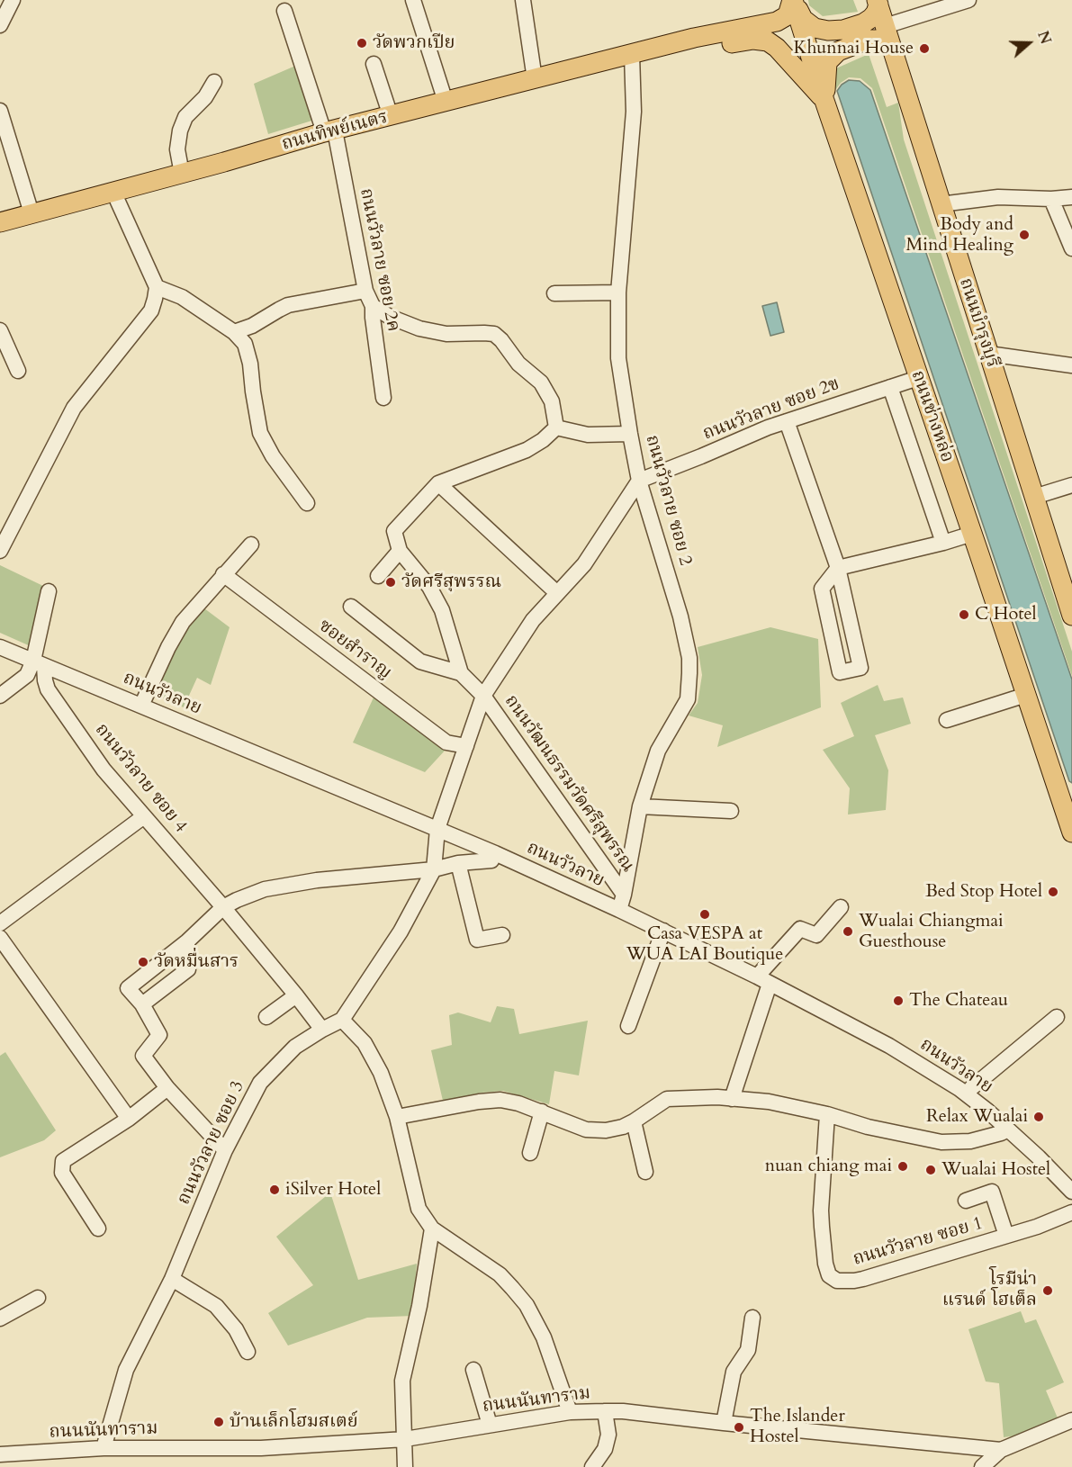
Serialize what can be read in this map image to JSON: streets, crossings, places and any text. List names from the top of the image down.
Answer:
{
  "streets": {
    "main road": ["ถนนทิพย์เนตร", "ถนนบำรุงบุรี", "ถนนช่างหล่อ"],
    "street": [
      "ถนนวัวลาย ซอย 2ค",
      "ถนนวัวลาย ซอย 2ข",
      "ถนนวัวลาย ซอย 2",
      "ซอยสำราญ",
      "ถนนวัวลาย",
      "ถนนวัวลาย ซอย 4",
      "ถนนวัฒนธรรมวัดศรีสุพรรณ",
      "ถนนวัวลาย ซอย 3",
      "ถนนวัวลาย ซอย 1",
      "ถนนนันทาราม"
    ]
  },
  "crossings": [
    ["ถนนทิพย์เนตร", "ถนนวัวลาย ซอย 2ค"],
    ["ถนนทิพย์เนตร", "ถนนช่างหล่อ"],
    ["ถนนทิพย์เนตร", "ถนนวัวลาย ซอย 2"],
    ["ถนนวัวลาย ซอย 2ข", "ถนนช่างหล่อ"],
    ["ถนนวัวลาย ซอย 2ข", "ถนนวัวลาย ซอย 2"],
    ["ถนนวัวลาย ซอย 2", "ถนนวัวลาย"],
    ["ถนนวัวลาย ซอย 2", "ถนนวัฒนธรรมวัดศรีสุพรรณ"],
    ["ถนนวัวลาย", "ถนนวัวลาย ซอย 4"],
    ["ถนนวัวลาย ซอย 4", "ถนนวัวลาย ซอย 3"],
    ["ถนนวัวลาย ซอย 3", "ถนนนันทาราม"]
  ],
  "places": [
    "วัดพวกเปีย",
    "Khunnai House",
    "Body and Mind Healing",
    "วัดศรีสุพรรณ",
    "C Hotel",
    "Bed Stop Hotel",
    "Casa VESPA at WUA LAI Boutique",
    "Wualai Chiangmai Guesthouse",
    "วัดหมื่นสาร",
    "The Chateau",
    "Relax Wualai",
    "nuan chiang mai",
    "Wualai Hostel",
    "iSilver Hotel",
    "โรมีน่า แรนด์ โฮเต็ล",
    "บ้านเล็กโฮมสเตย์",
    "The Islander Hostel"
  ],
  "north": "right"
}
